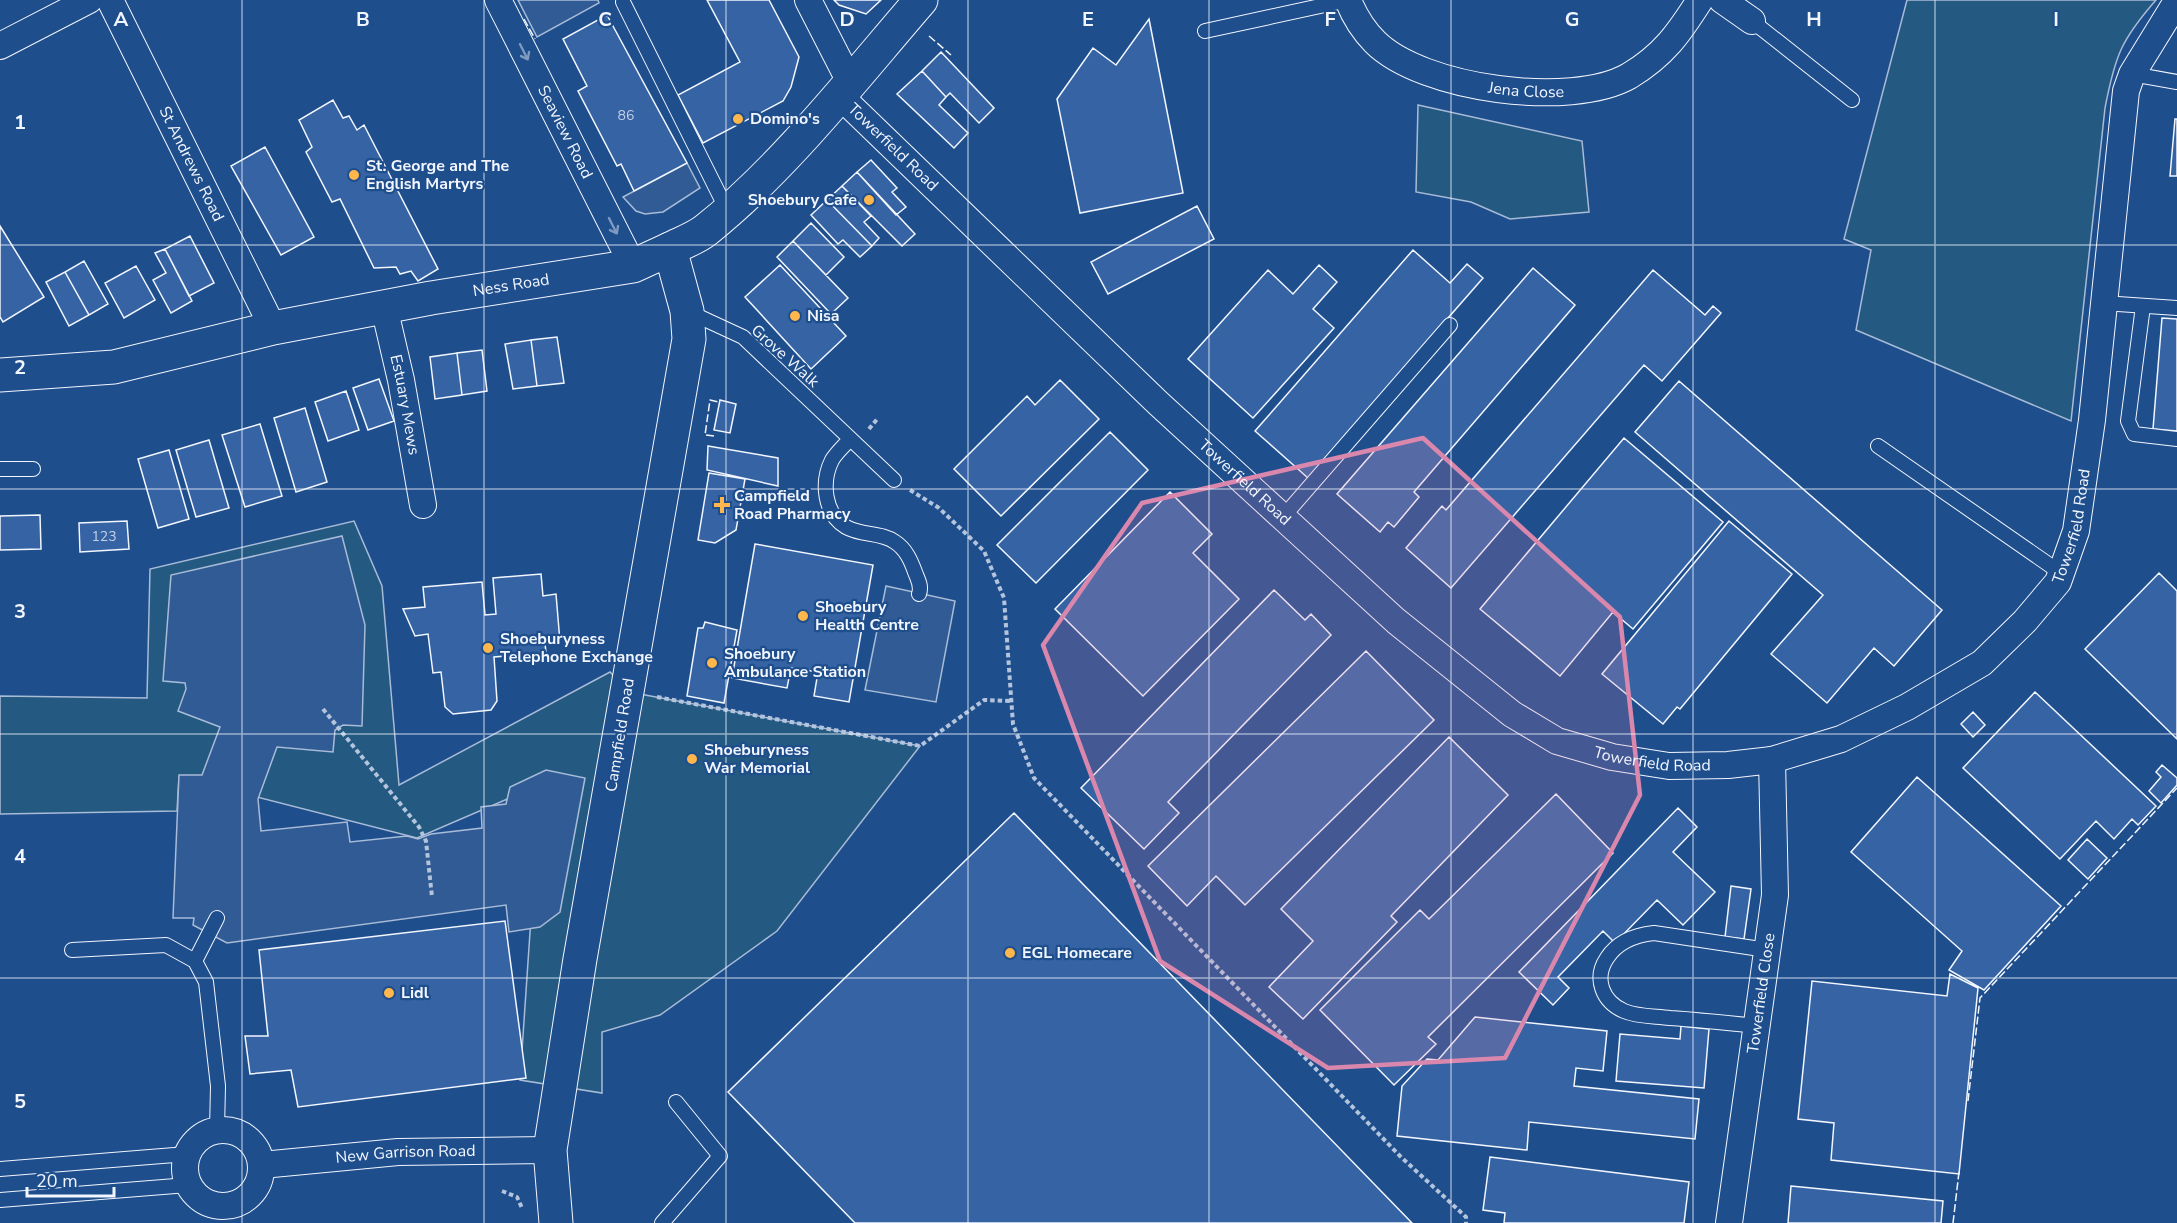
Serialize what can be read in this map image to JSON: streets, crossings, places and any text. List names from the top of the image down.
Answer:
{
  "streets": {
    "main road": ["Ness Road", "Campfield Road"],
    "street": [
      "Jena Close",
      "Seaview Road",
      "Towerfield Road",
      "St Andrews Road",
      "Estuary Mews",
      "Towerfield Close",
      "New Garrison Road"
    ],
    "lane": ["Grove Walk"]
  },
  "crossings": [
    ["Seaview Road", "Ness Road"],
    ["Towerfield Road", "Ness Road"],
    ["Towerfield Road", "Towerfield Close"],
    ["St Andrews Road", "Ness Road"],
    ["Ness Road", "Estuary Mews"],
    ["Ness Road", "Campfield Road"],
    ["Grove Walk", "Campfield Road"],
    ["Campfield Road", "New Garrison Road"]
  ],
  "one_way": ["Seaview Road"],
  "places": {
    "other": [
      "Domino's",
      "St. George and The English Martyrs",
      "Shoebury Cafe",
      "Nisa",
      "Shoebury Health Centre",
      "Shoeburyness Telephone Exchange",
      "Shoebury Ambulance Station",
      "Shoeburyness War Memorial",
      "EGL Homecare",
      "Lidl"
    ],
    "health": ["Campfield Road Pharmacy"]
  },
  "house_numbers": ["86", "123"],
  "scale_bar": "20 m",
  "grid": {
    "columns": [
      "A",
      "B",
      "C",
      "D",
      "E",
      "F",
      "G",
      "H",
      "I"
    ],
    "rows": [
      "1",
      "2",
      "3",
      "4",
      "5"
    ]
  }
}
